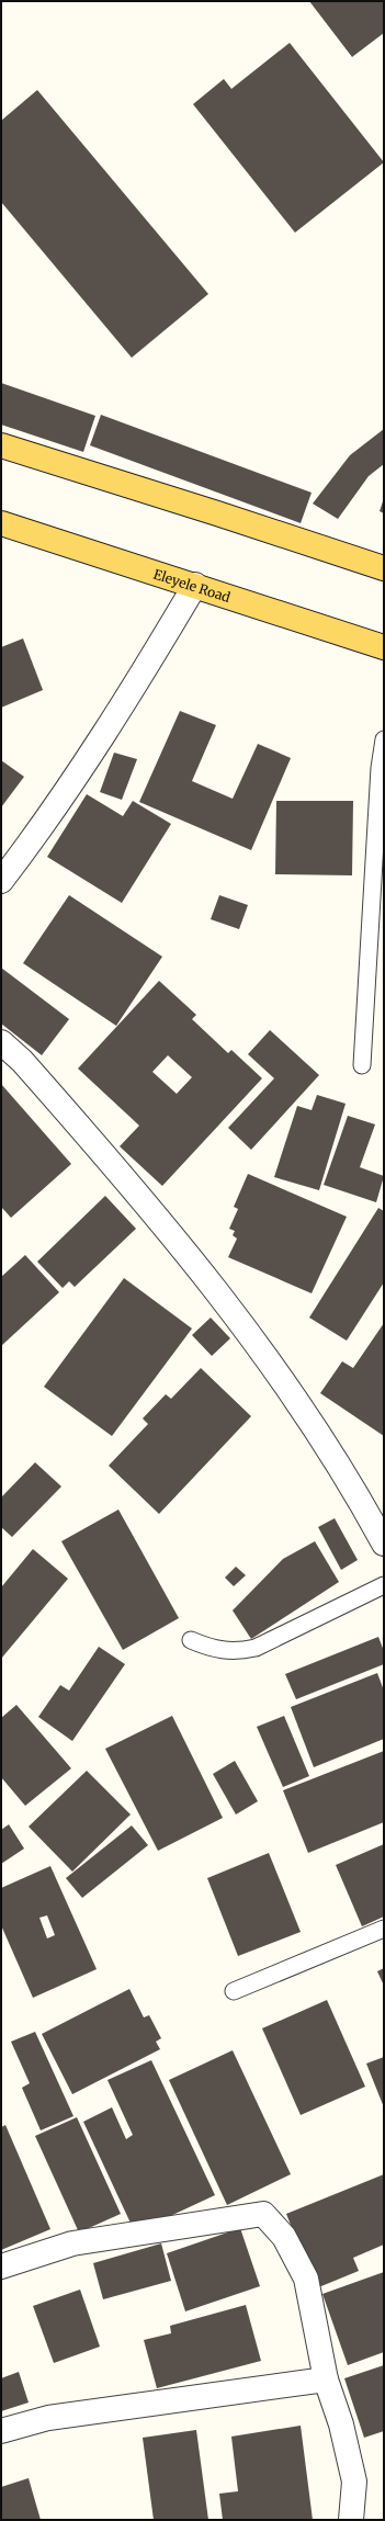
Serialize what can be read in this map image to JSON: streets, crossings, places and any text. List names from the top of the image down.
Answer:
{
  "streets": {
    "main road": ["Eleyele Road"]
  }
}
